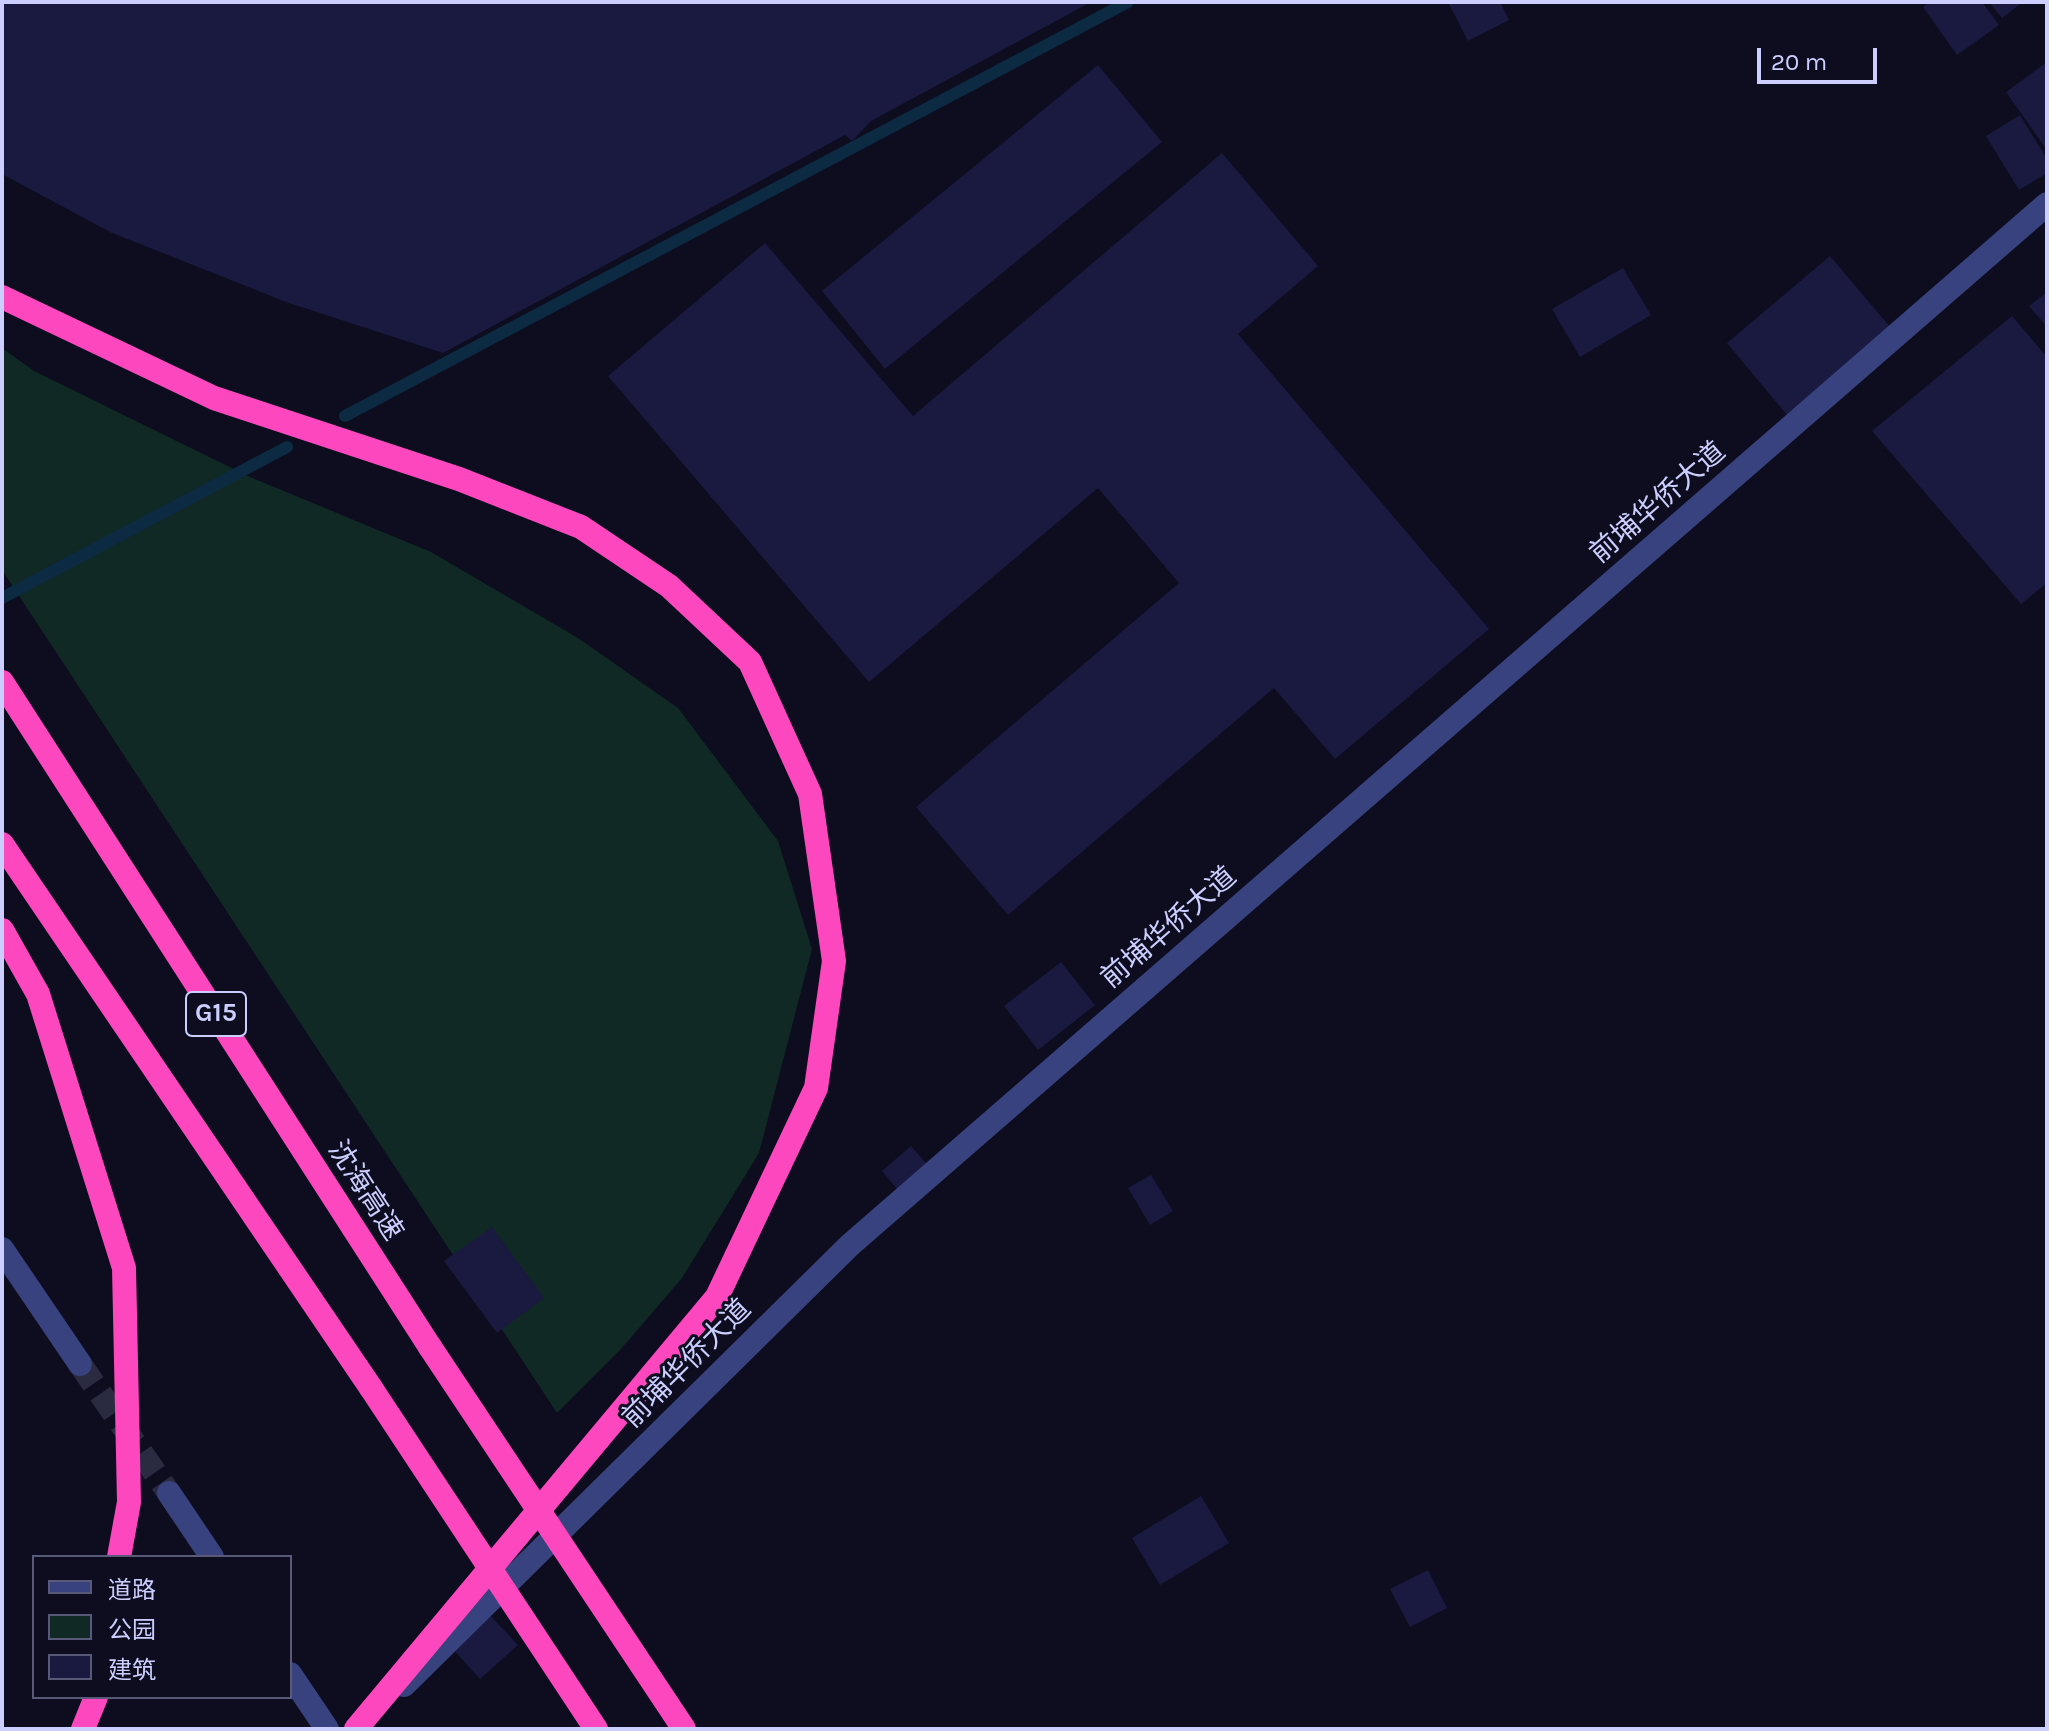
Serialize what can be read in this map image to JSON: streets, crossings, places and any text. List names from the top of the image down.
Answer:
{
  "streets": {
    "highway": ["G15", "沈海高速"],
    "street": ["前埔华侨大道"]
  },
  "legend": ["道路", "公园", "建筑"],
  "scale_bar": "20 m"
}
